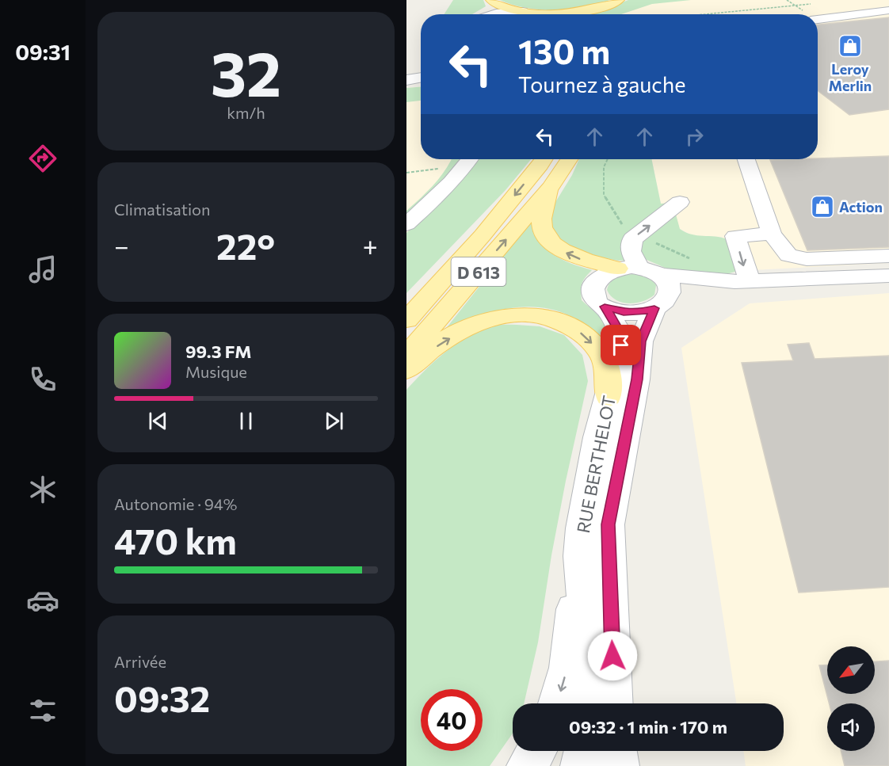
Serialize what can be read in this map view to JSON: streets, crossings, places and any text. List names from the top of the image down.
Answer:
{
  "streets": {
    "main road": ["D 613"],
    "street": ["RUE BERTHELOT"]
  },
  "places": {
    "shop": ["Leroy Merlin", "Action"]
  },
  "north": "bottom left",
  "page": {
    "tabs": "09:31",
    "tile": [
      ["32", "km/h"],
      "Climatisation",
      ["Autonomie · 94%", "470 km"],
      ["Arrivée", "09:32"]
    ],
    "turn": ["130 m", "Tournez à gauche"],
    "heat": ["−", "22°", "+"],
    "song": ["99.3 FM", "Musique"],
    "limit": "40",
    "trip": "09:32 · 1 min · 170 m"
  }
}
